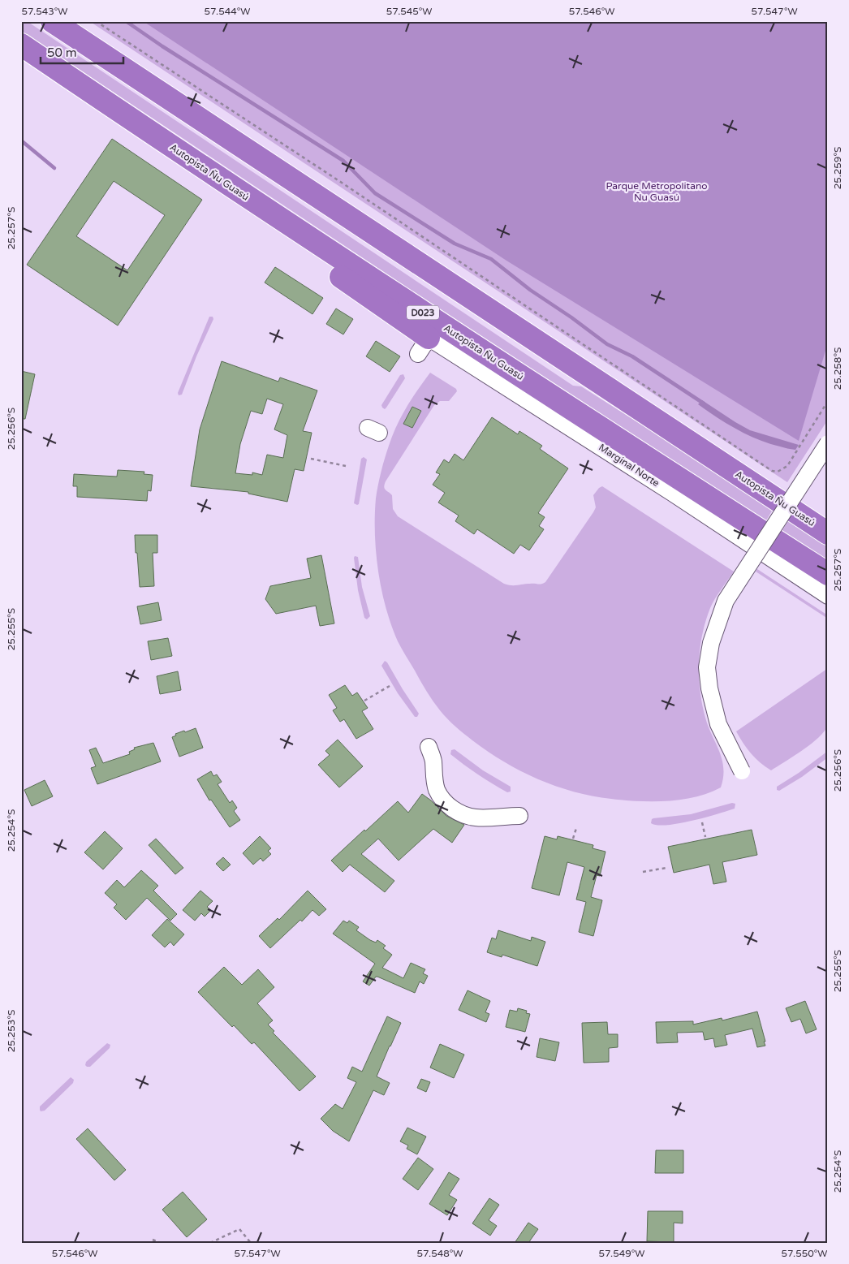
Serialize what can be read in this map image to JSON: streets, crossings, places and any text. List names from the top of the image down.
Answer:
{
  "streets": {
    "highway": ["Autopista Ñu Guasú", "D023"],
    "street": ["Marginal Norte"]
  },
  "parks": ["Parque Metropolitano Ñu Guasú"],
  "scale_bar": "50 m",
  "coordinates": [
    "57.543°W",
    "57.544°W",
    "57.545°W",
    "57.546°W",
    "57.547°W",
    "25.259°S",
    "25.257°S",
    "25.258°S",
    "25.256°S",
    "25.255°S",
    "25.254°S",
    "25.253°S",
    "57.548°W",
    "57.549°W",
    "57.550°W"
  ]
}
